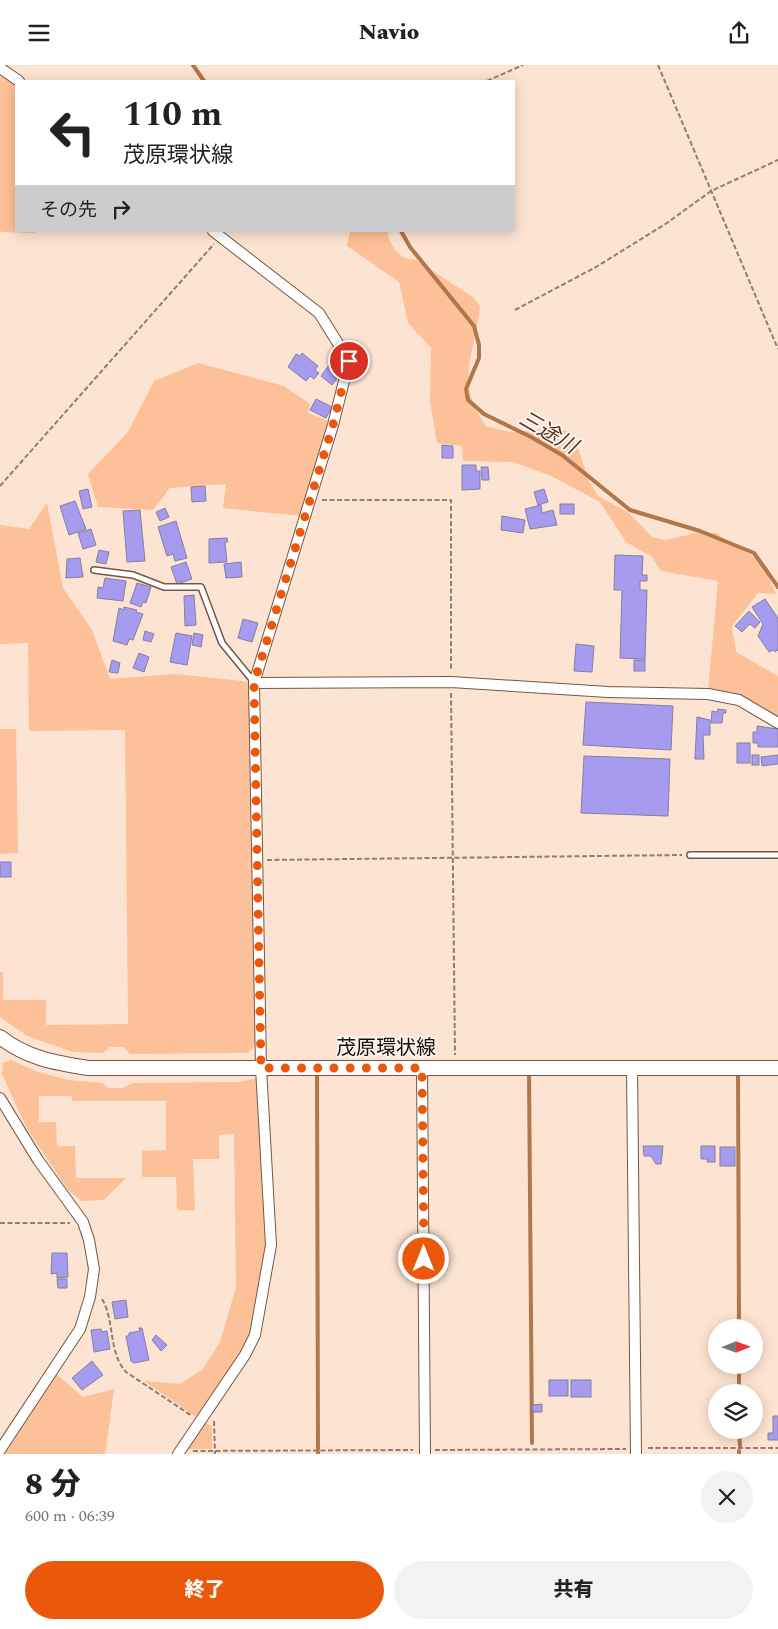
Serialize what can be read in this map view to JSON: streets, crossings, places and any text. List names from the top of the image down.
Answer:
{
  "streets": {
    "main road": ["茂原環状線"]
  },
  "water": ["三途川"],
  "north": "right",
  "page": {
    "header": "Navio",
    "turn": ["110 m", "茂原環状線"],
    "then": "その先",
    "heading": ["8 分", "600 m · 06:39"],
    "buttons": ["終了", "共有"]
  }
}
